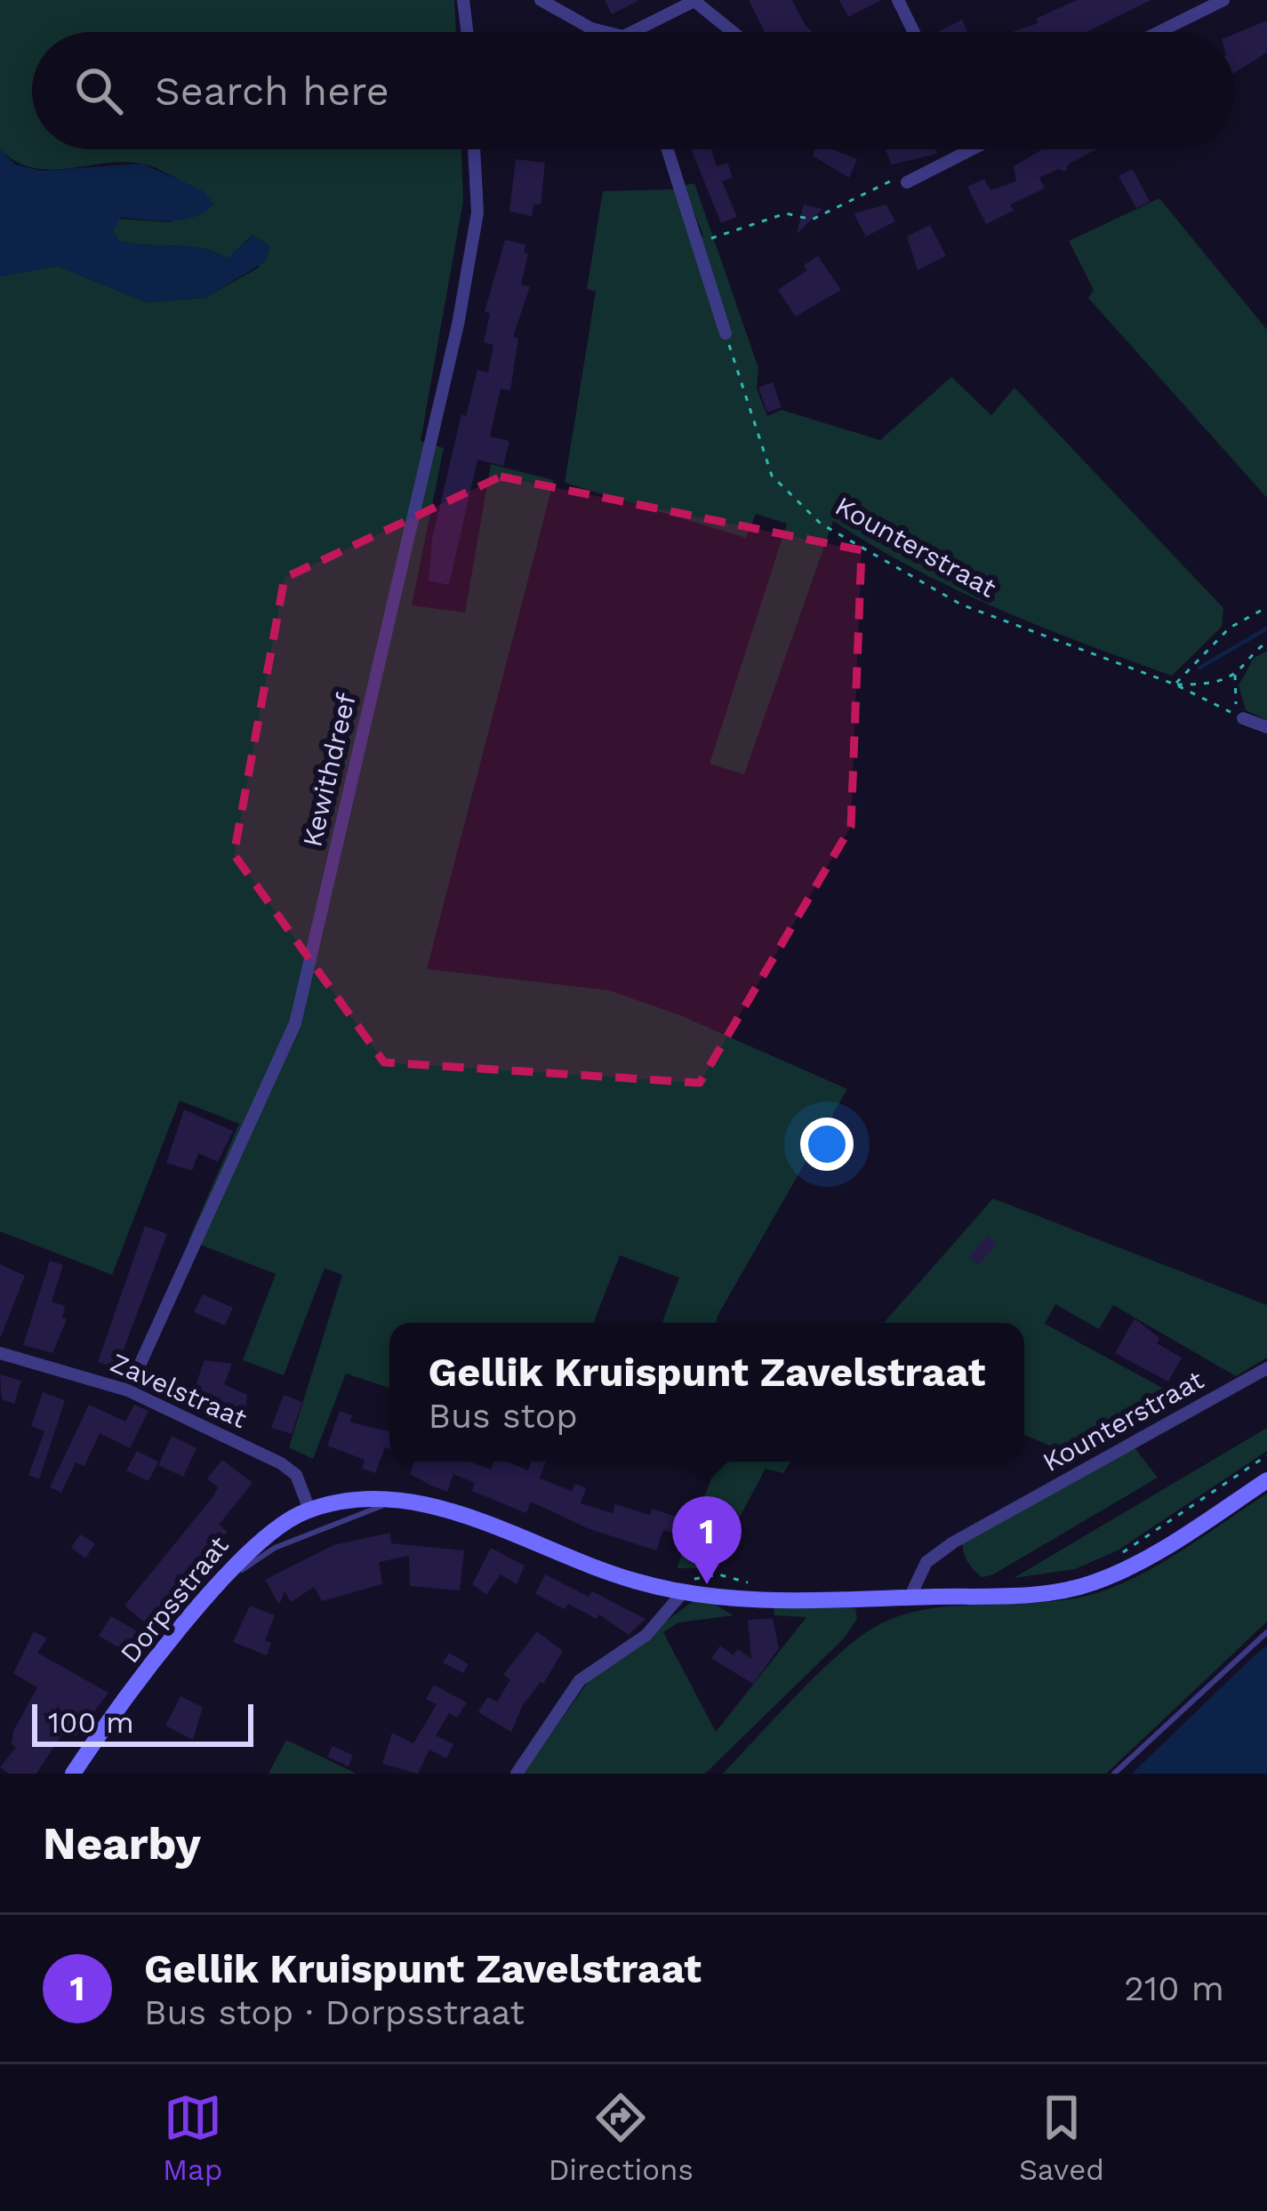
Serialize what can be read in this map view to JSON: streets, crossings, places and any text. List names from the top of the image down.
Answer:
{
  "streets": {
    "street": [
      "Kounterstraat",
      "Kewithdreef",
      "Zavelstraat",
      "Dorpsstraat"
    ]
  },
  "crossings": [
    ["Kounterstraat", "Dorpsstraat"],
    ["Kewithdreef", "Zavelstraat"],
    ["Zavelstraat", "Dorpsstraat"]
  ],
  "scale_bar": "100 m",
  "page": {
    "search": "Search here",
    "popup": ["Gellik Kruispunt Zavelstraat", "Bus stop"],
    "pins": "1",
    "scale": "100 m",
    "heading": "Nearby",
    "list": [
      {
        "mark": "1",
        "name": "Gellik Kruispunt Zavelstraat",
        "note": "Bus stop · Dorpsstraat",
        "value": "210 m"
      }
    ],
    "nav": ["Map", "Directions", "Saved"]
  }
}
